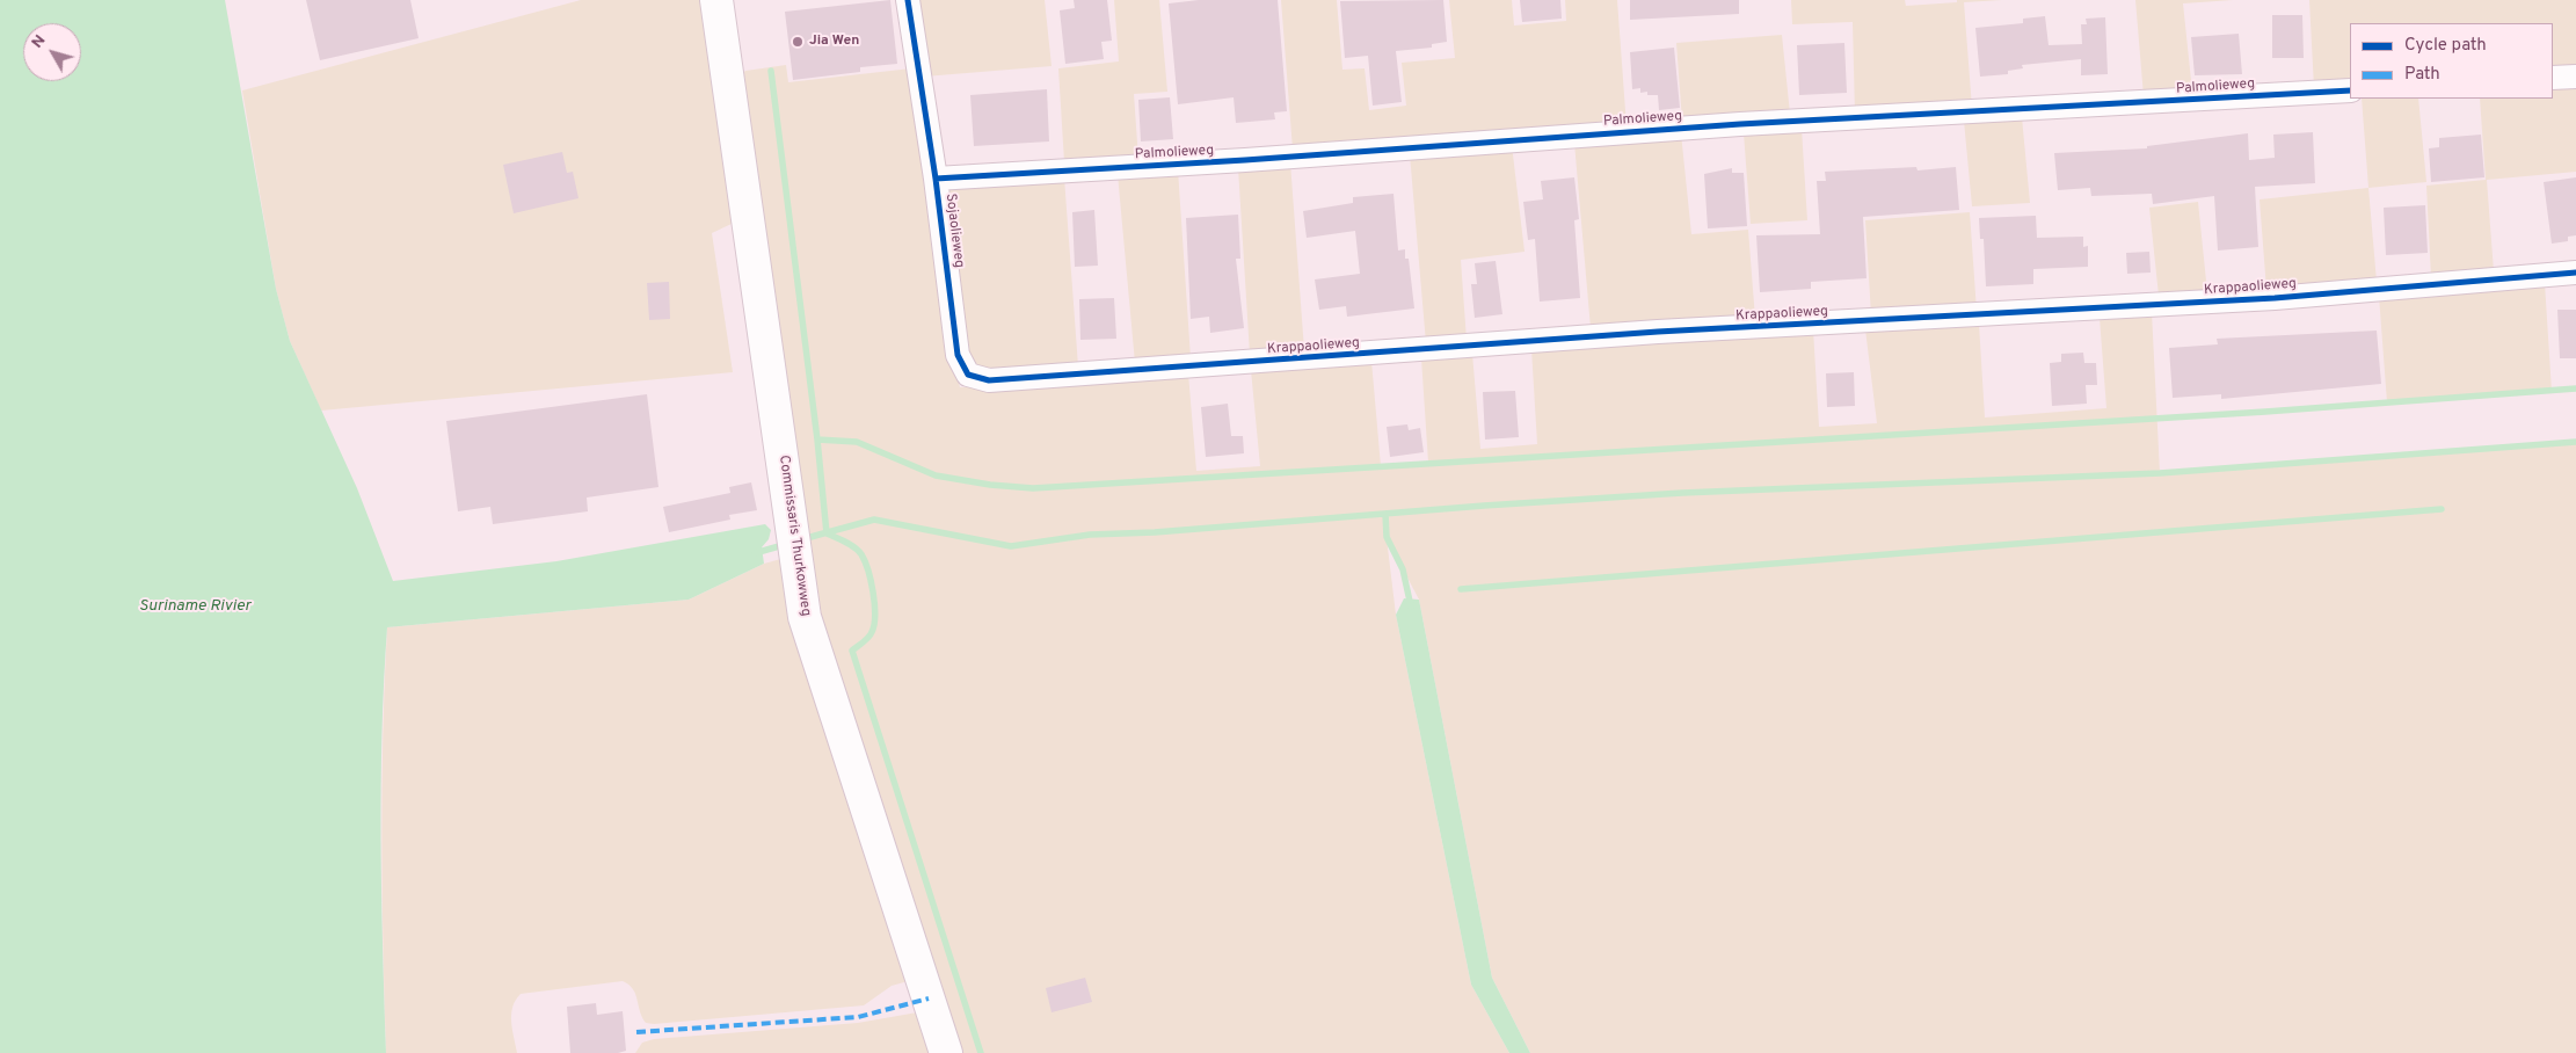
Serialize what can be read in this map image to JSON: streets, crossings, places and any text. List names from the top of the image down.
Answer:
{
  "streets": {
    "main road": ["Commissaris Thurkowweg"],
    "street": ["Palmolieweg", "Sojaolieweg", "Krappaolieweg"]
  },
  "crossings": [
    ["Palmolieweg", "Sojaolieweg"],
    ["Sojaolieweg", "Krappaolieweg"]
  ],
  "water": ["Suriname Rivier"],
  "places": ["Jia Wen"],
  "legend": ["Cycle path", "Path"],
  "north": "top left"
}
